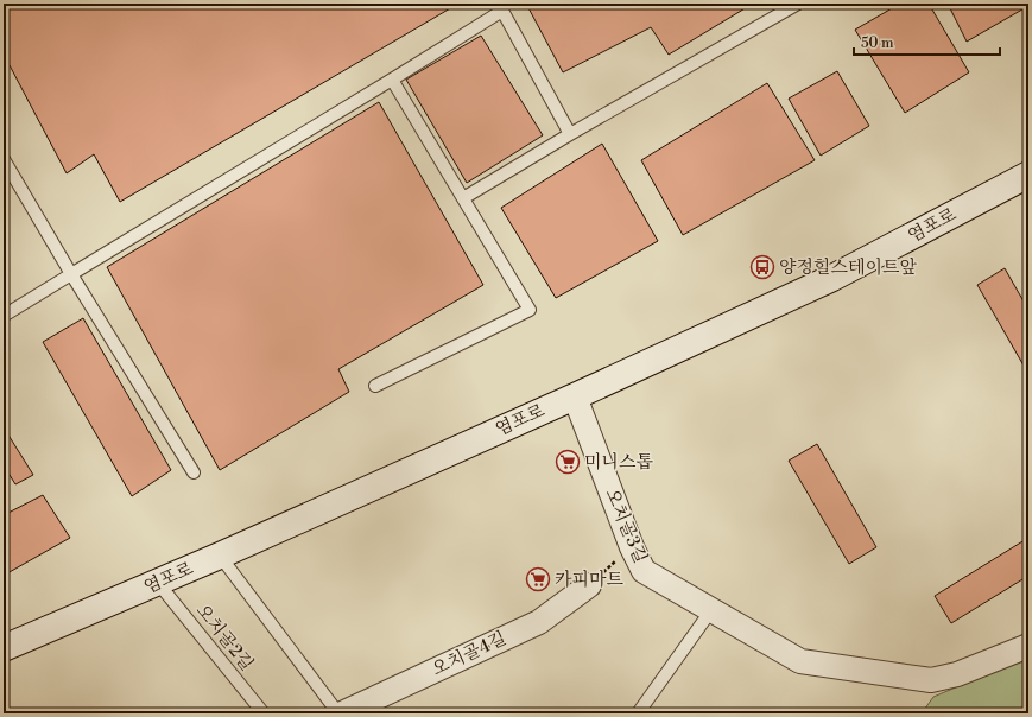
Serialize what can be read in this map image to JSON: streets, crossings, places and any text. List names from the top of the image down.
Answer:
{
  "streets": {
    "main road": ["염포로"],
    "street": ["오치골3길", "오치골4길"],
    "lane": ["오치골2길"]
  },
  "crossings": [
    ["염포로", "오치골3길"],
    ["염포로", "오치골2길"]
  ],
  "places": {
    "bus stop": ["양정힐스테이트앞"],
    "supermarket": ["미니스톱", "카피마트"]
  },
  "scale_bar": "50 m"
}
